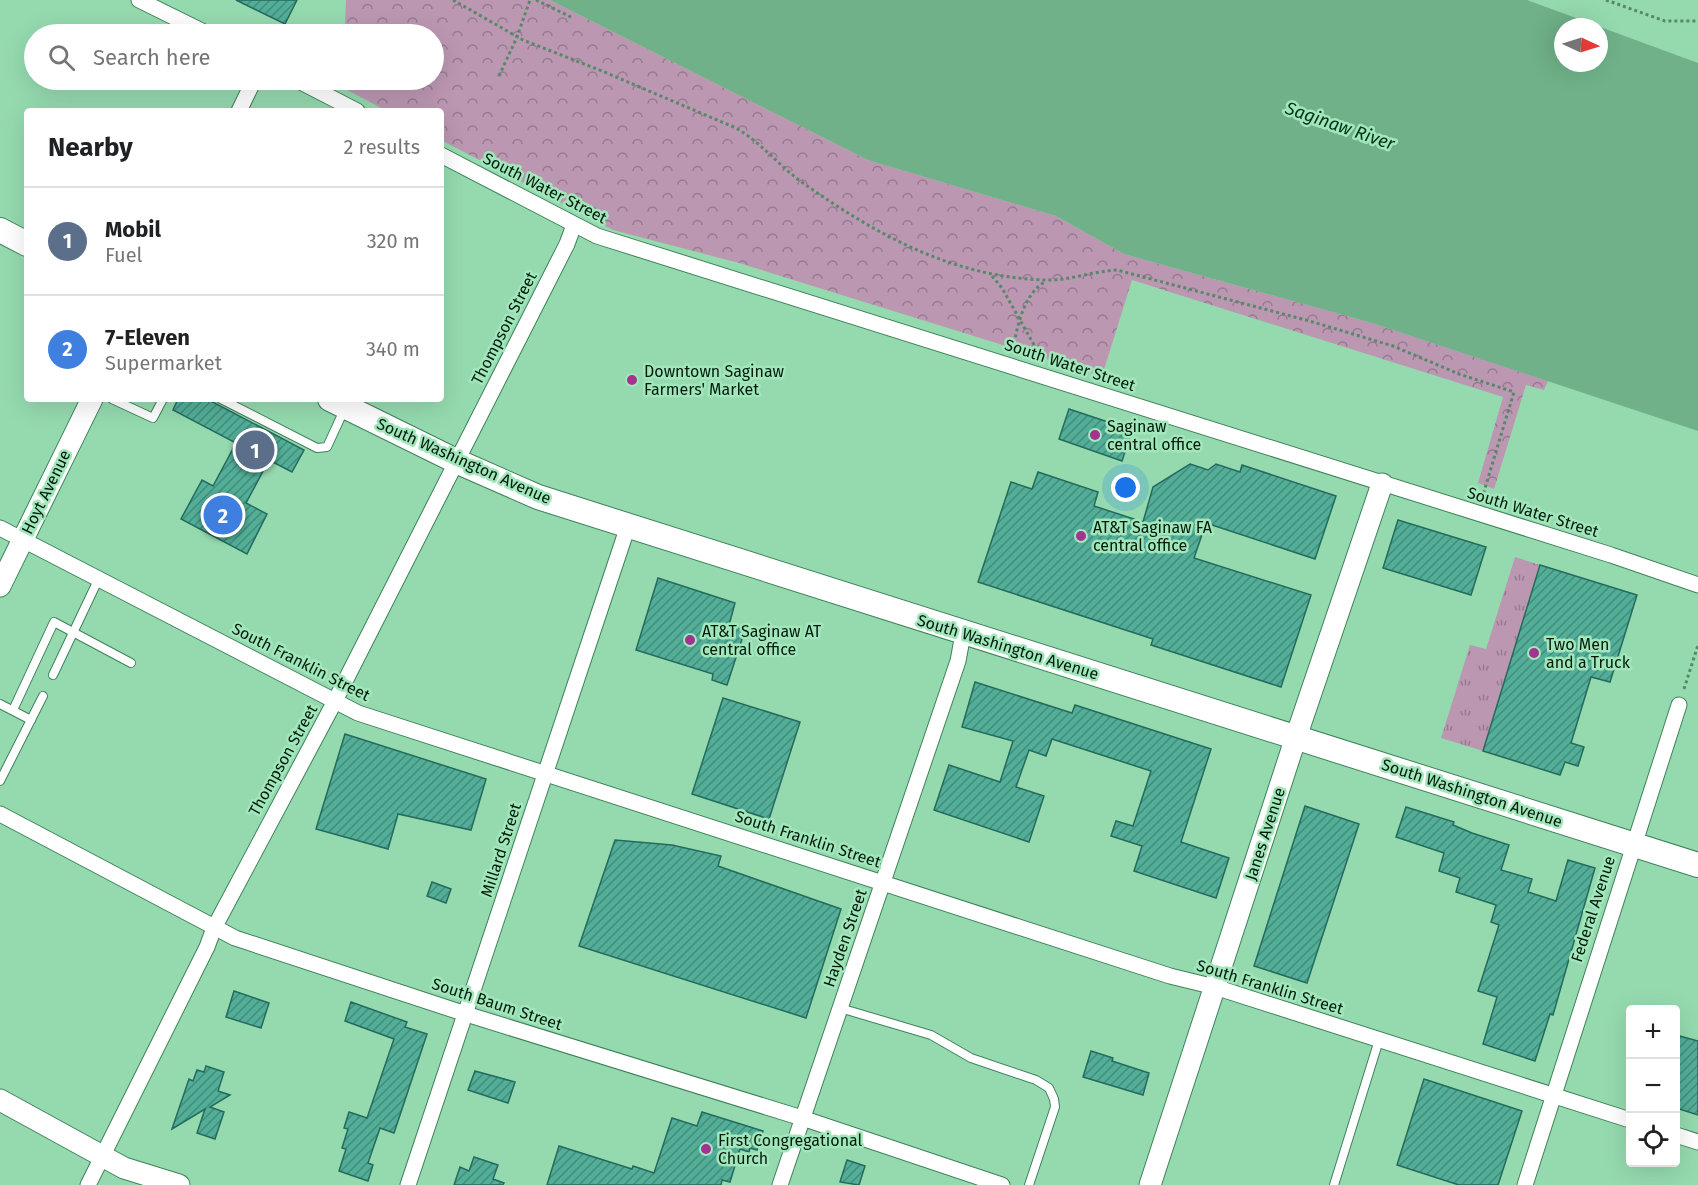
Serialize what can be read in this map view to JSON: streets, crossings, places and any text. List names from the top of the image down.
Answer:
{
  "streets": {
    "main road": ["South Washington Avenue"],
    "street": [
      "South Water Street",
      "Thompson Street",
      "Hoyt Avenue",
      "South Franklin Street",
      "Janes Avenue",
      "Millard Street",
      "Federal Avenue",
      "Hayden Street",
      "South Baum Street"
    ]
  },
  "crossings": [
    ["South Water Street", "Thompson Street"],
    ["South Water Street", "Janes Avenue"],
    ["Thompson Street", "South Washington Avenue"],
    ["Thompson Street", "South Franklin Street"],
    ["Thompson Street", "South Baum Street"],
    ["South Washington Avenue", "Janes Avenue"],
    ["South Washington Avenue", "Millard Street"],
    ["South Washington Avenue", "Federal Avenue"],
    ["South Washington Avenue", "Hayden Street"],
    ["Hoyt Avenue", "South Franklin Street"],
    ["South Franklin Street", "Janes Avenue"],
    ["South Franklin Street", "Millard Street"],
    ["South Franklin Street", "Federal Avenue"],
    ["South Franklin Street", "Hayden Street"],
    ["Millard Street", "South Baum Street"],
    ["Hayden Street", "South Baum Street"]
  ],
  "water": ["Saginaw River"],
  "places": [
    "Downtown Saginaw Farmers' Market",
    "Saginaw central office",
    "AT&T Saginaw FA central office",
    "AT&T Saginaw AT central office",
    "Two Men and a Truck",
    "First Congregational Church"
  ],
  "north": "right",
  "page": {
    "search": "Search here",
    "heading": ["Nearby", "2 results"],
    "list": [
      {
        "mark": "1",
        "name": "Mobil",
        "note": "Fuel",
        "value": "320 m"
      },
      {
        "mark": "2",
        "name": "7-Eleven",
        "note": "Supermarket",
        "value": "340 m"
      }
    ],
    "pins": ["1", "2"],
    "map_buttons": ["+", "−"]
  }
}
